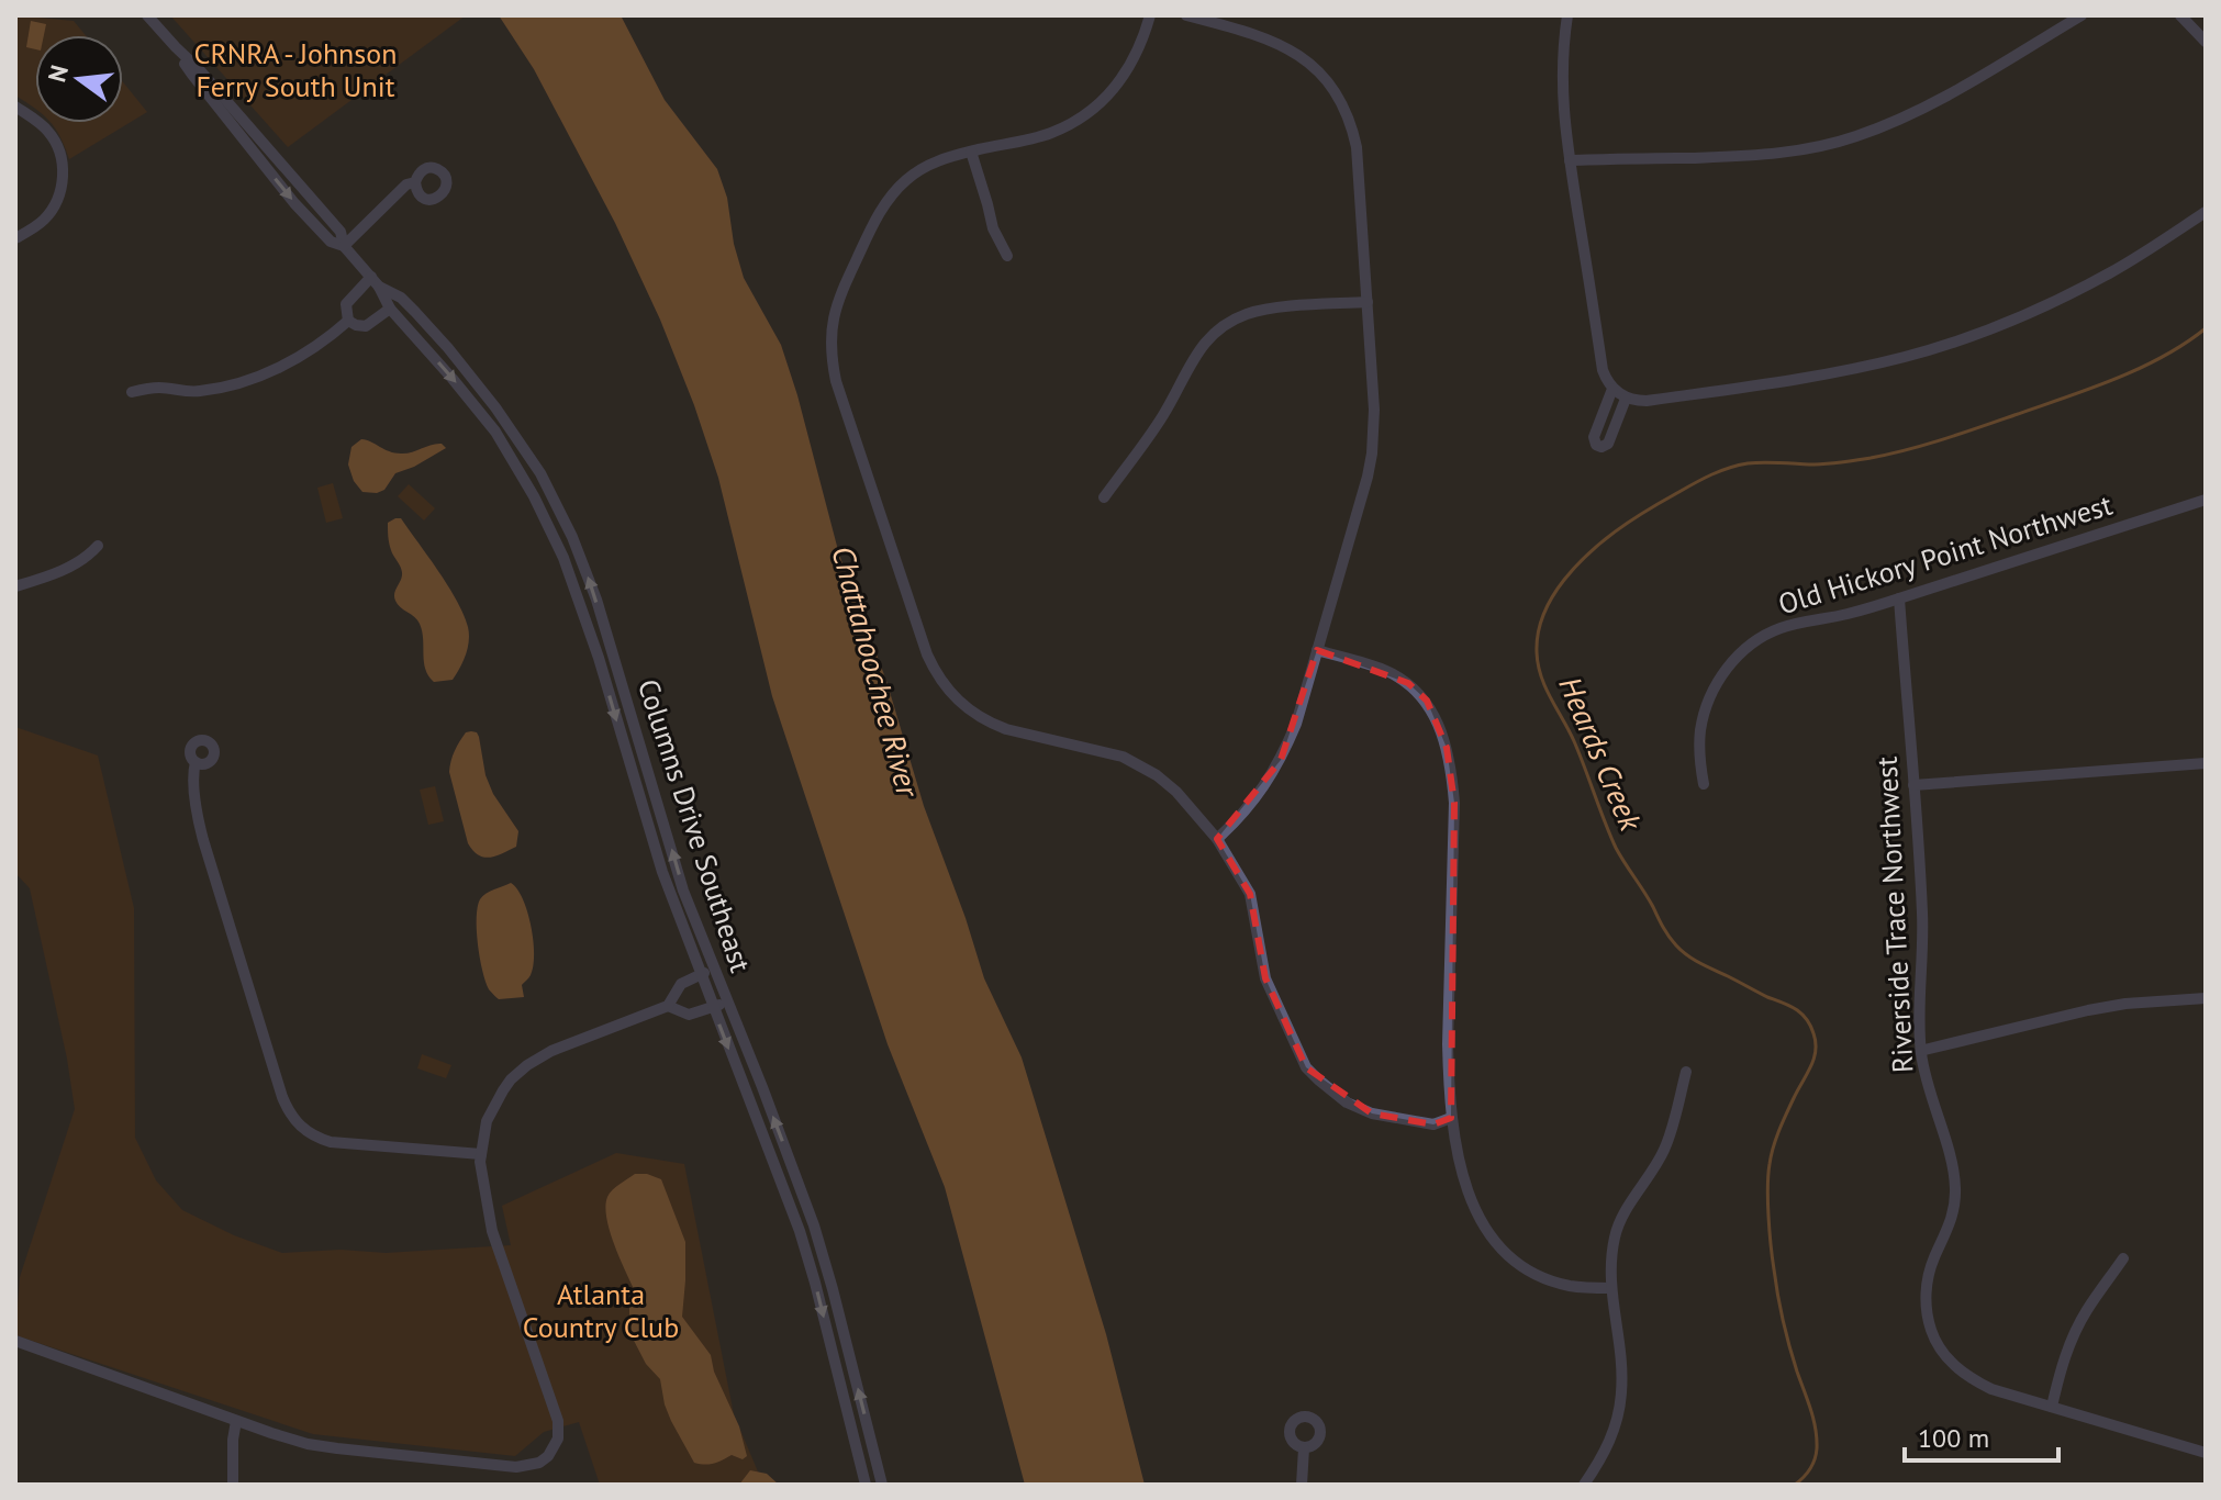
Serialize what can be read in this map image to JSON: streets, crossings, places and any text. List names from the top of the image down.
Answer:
{
  "streets": {
    "street": ["Old Hickory Point Northwest", "Columns Drive Southeast", "Riverside Trace Northwest"]
  },
  "crossings": [
    ["Old Hickory Point Northwest", "Riverside Trace Northwest"]
  ],
  "water": ["Chattahoochee River", "Heards Creek"],
  "parks": ["CRNRA - Johnson Ferry South Unit", "Atlanta Country Club"],
  "scale_bar": "100 m",
  "north": "left"
}
